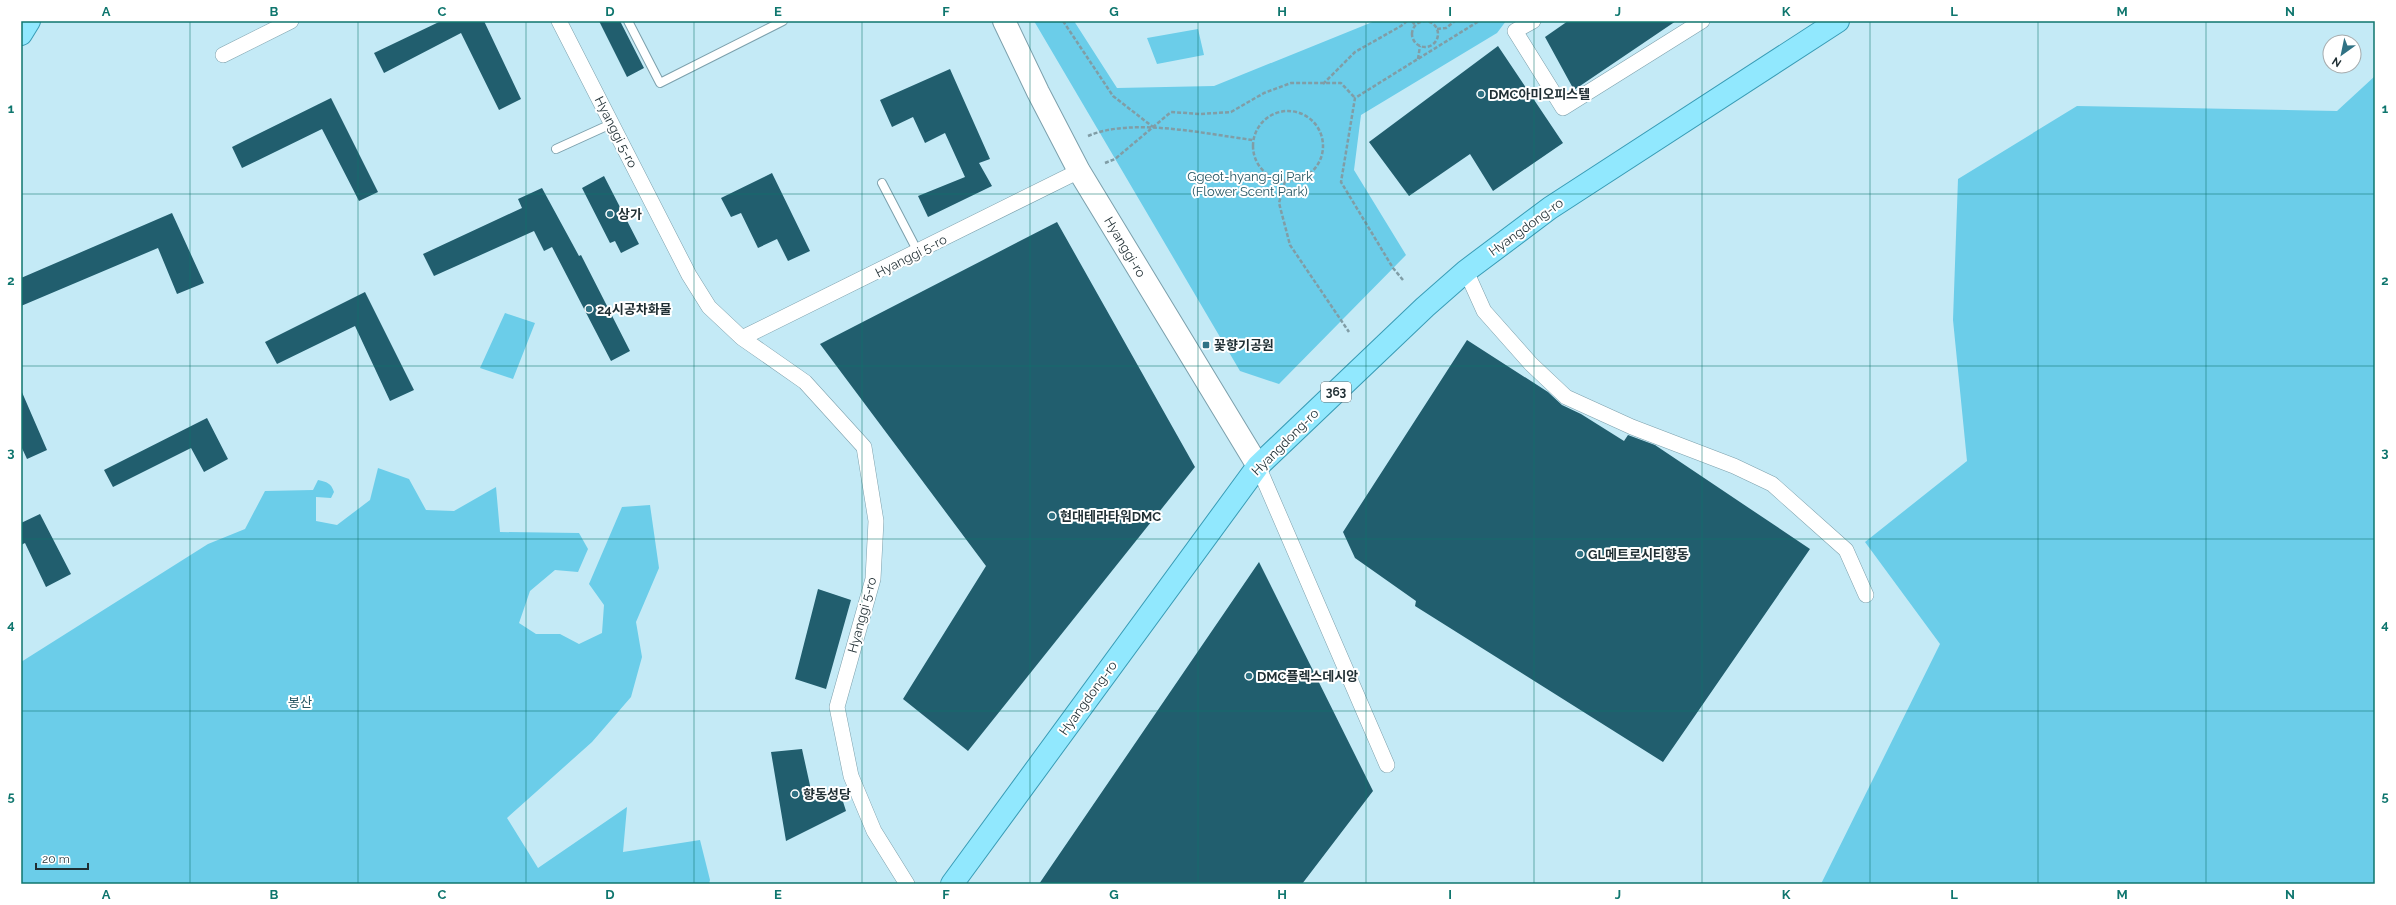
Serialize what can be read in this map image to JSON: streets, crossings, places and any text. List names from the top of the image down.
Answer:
{
  "streets": {
    "main road": ["Hyangdong-ro", "Hyanggi-ro", "363"],
    "street": ["Hyanggi 5-ro"]
  },
  "crossings": [
    ["Hyanggi 5-ro", "Hyanggi-ro"],
    ["Hyangdong-ro", "Hyanggi-ro"]
  ],
  "parks": ["Ggeot-hyang-gi Park (Flower Scent Park)", "봉산"],
  "places": {
    "other": [
      "DMC아미오피스텔",
      "상가",
      "24시공차화물",
      "현대테라타워DMC",
      "GL메트로시티향동",
      "DMC플렉스데시앙",
      "향동성당"
    ],
    "transit": ["꽃향기공원"]
  },
  "scale_bar": "20 m",
  "north": "bottom left",
  "grid": {
    "columns": [
      "A",
      "B",
      "C",
      "D",
      "E",
      "F",
      "G",
      "H",
      "I",
      "J",
      "K",
      "L",
      "M",
      "N"
    ],
    "rows": [
      "1",
      "2",
      "3",
      "4",
      "5"
    ]
  }
}
